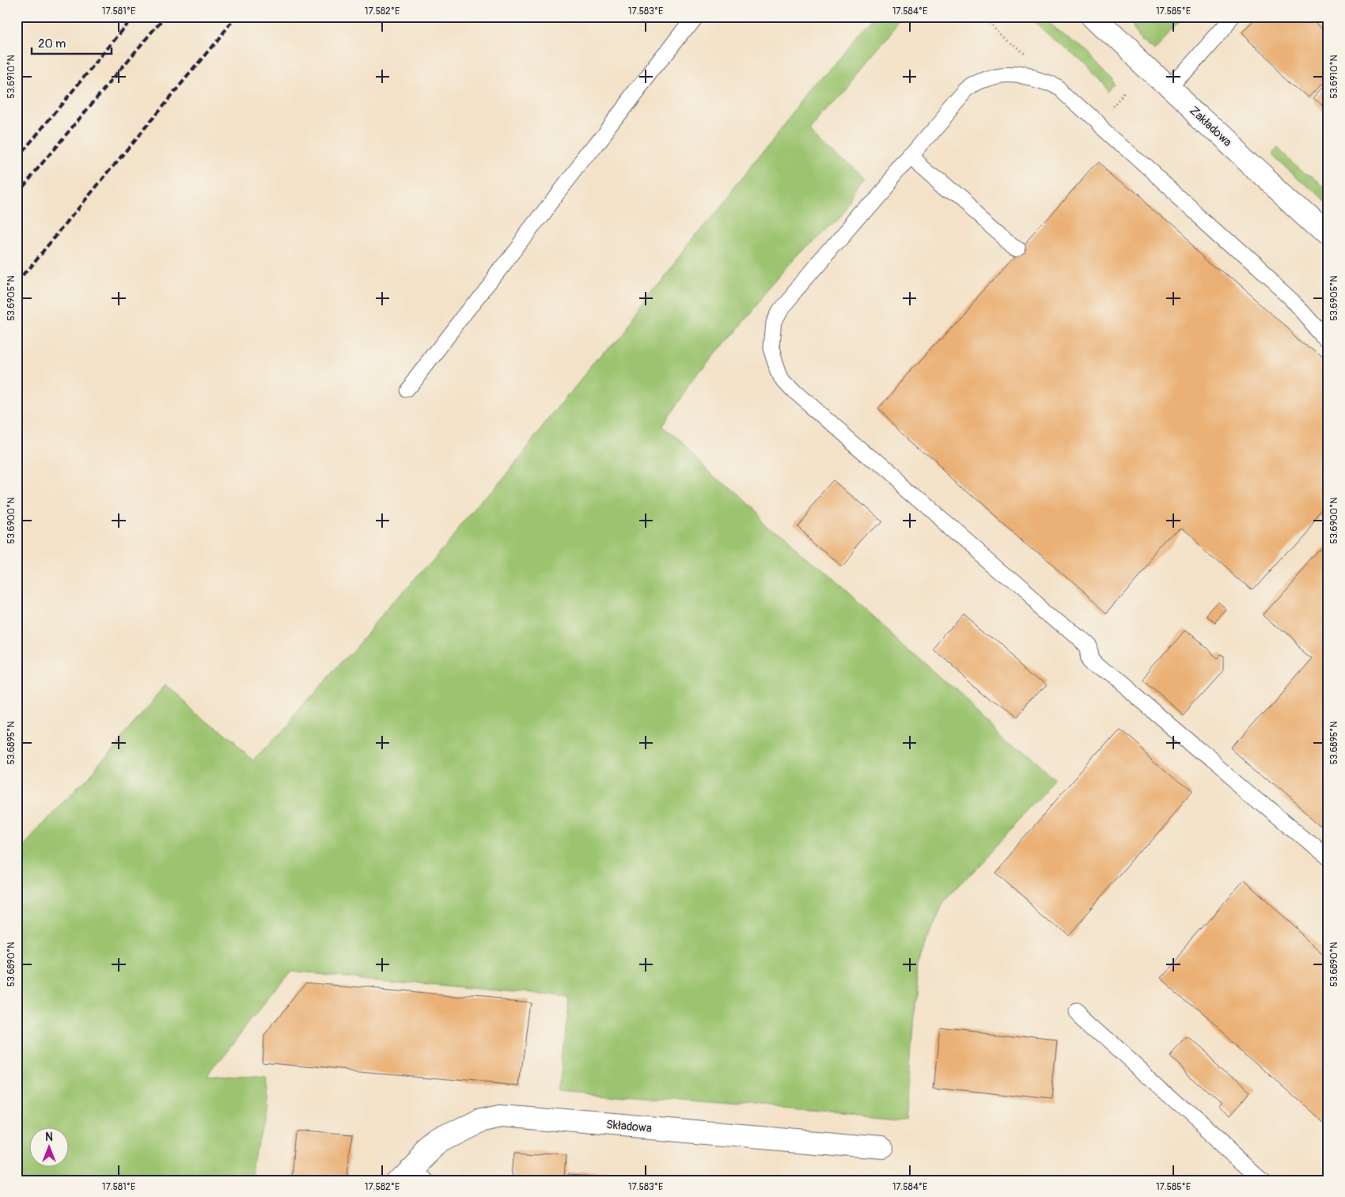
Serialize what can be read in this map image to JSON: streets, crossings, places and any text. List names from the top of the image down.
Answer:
{
  "streets": {
    "street": ["Zakładowa", "Składowa"]
  },
  "scale_bar": "20 m",
  "north": "top",
  "coordinates": [
    "17.581°E",
    "17.582°E",
    "17.583°E",
    "17.584°E",
    "17.585°E",
    "53.6910°N",
    "53.6905°N",
    "53.6900°N",
    "53.6895°N",
    "53.6890°N"
  ]
}
